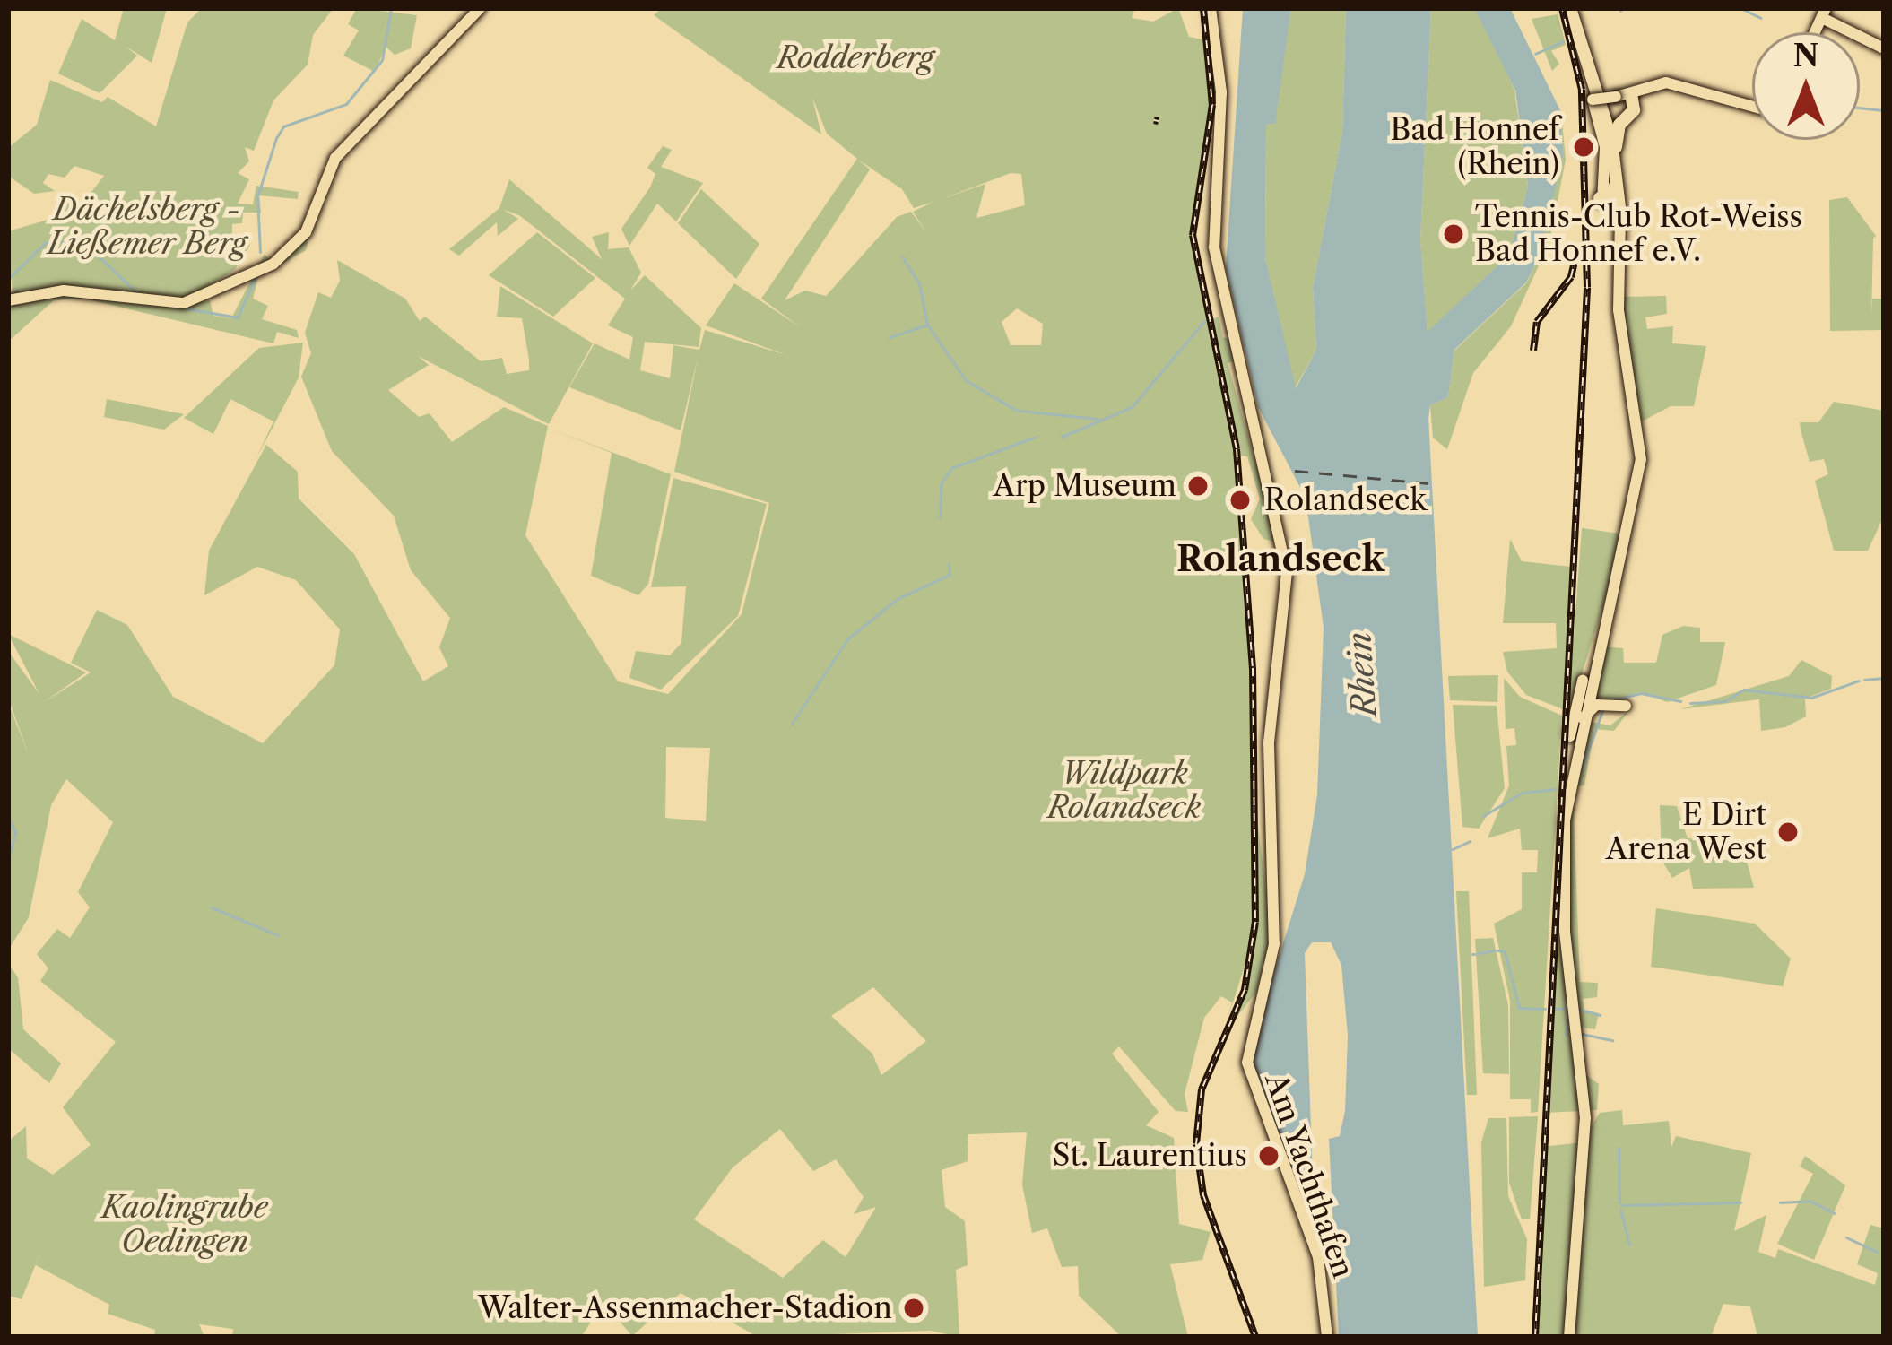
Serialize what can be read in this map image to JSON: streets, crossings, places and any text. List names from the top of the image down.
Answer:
{
  "streets": {
    "main road": ["Am Yachthafen"]
  },
  "districts": ["Rolandseck"],
  "water": ["Rhein"],
  "parks": [
    "Rodderberg",
    "Dächelsberg - Ließemer Berg",
    "Wildpark Rolandseck",
    "Kaolingrube Oedingen"
  ],
  "places": [
    "Bad Honnef (Rhein)",
    "Tennis-Club Rot-Weiss Bad Honnef e.V.",
    "Arp Museum",
    "Rolandseck",
    "E Dirt Arena West",
    "St. Laurentius",
    "Walter-Assenmacher-Stadion"
  ],
  "north": "top"
}
